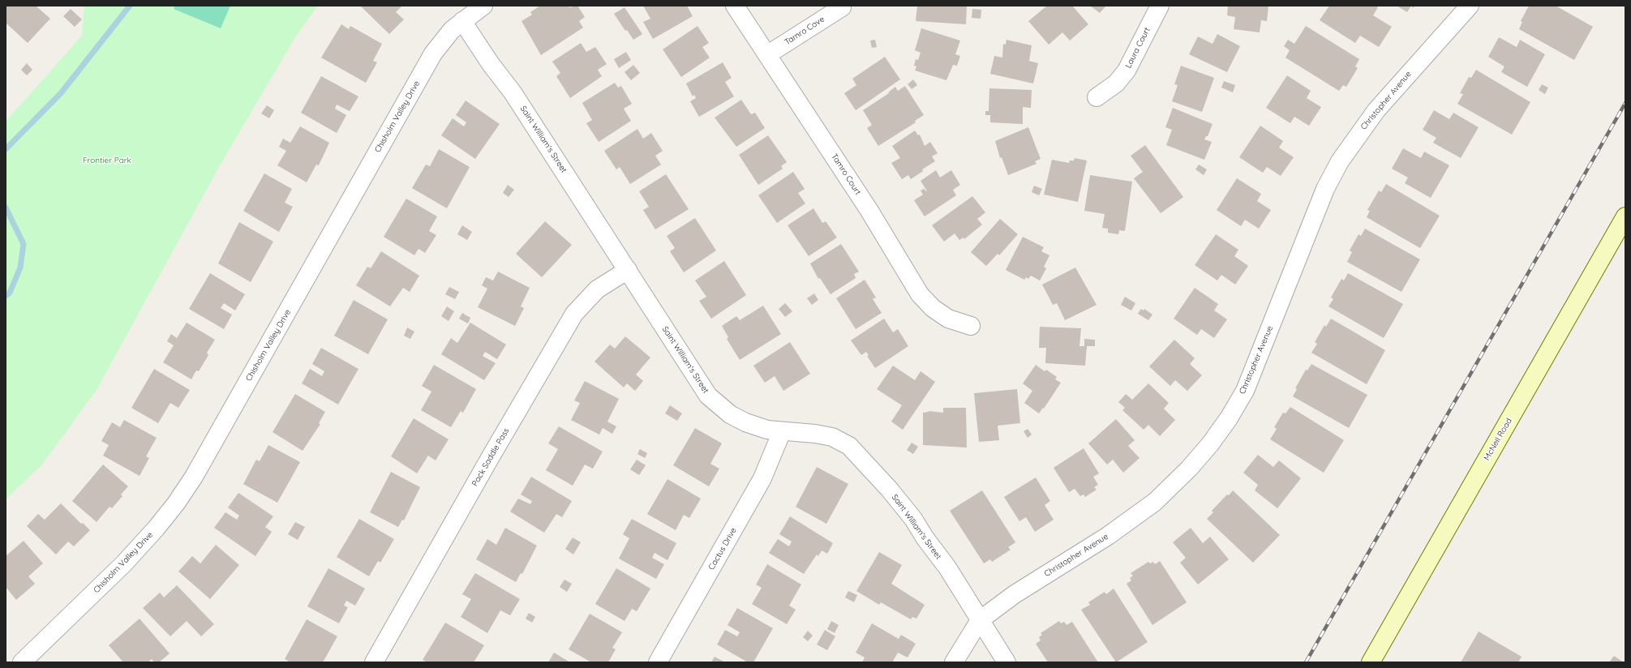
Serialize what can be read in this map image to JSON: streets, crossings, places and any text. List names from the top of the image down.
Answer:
{
  "streets": {
    "main road": ["McNeil Road"],
    "street": [
      "Tamro Cove",
      "Laura Court",
      "Christopher Avenue",
      "Chisholm Valley Drive",
      "Saint William's Street",
      "Tamro Court",
      "Pack Saddle Pass",
      "Cactus Drive"
    ]
  },
  "crossings": [
    ["Tamro Cove", "Tamro Court"],
    ["Christopher Avenue", "Saint William's Street"],
    ["Chisholm Valley Drive", "Saint William's Street"],
    ["Saint William's Street", "Pack Saddle Pass"],
    ["Saint William's Street", "Cactus Drive"]
  ],
  "parks": ["Frontier Park"]
}
